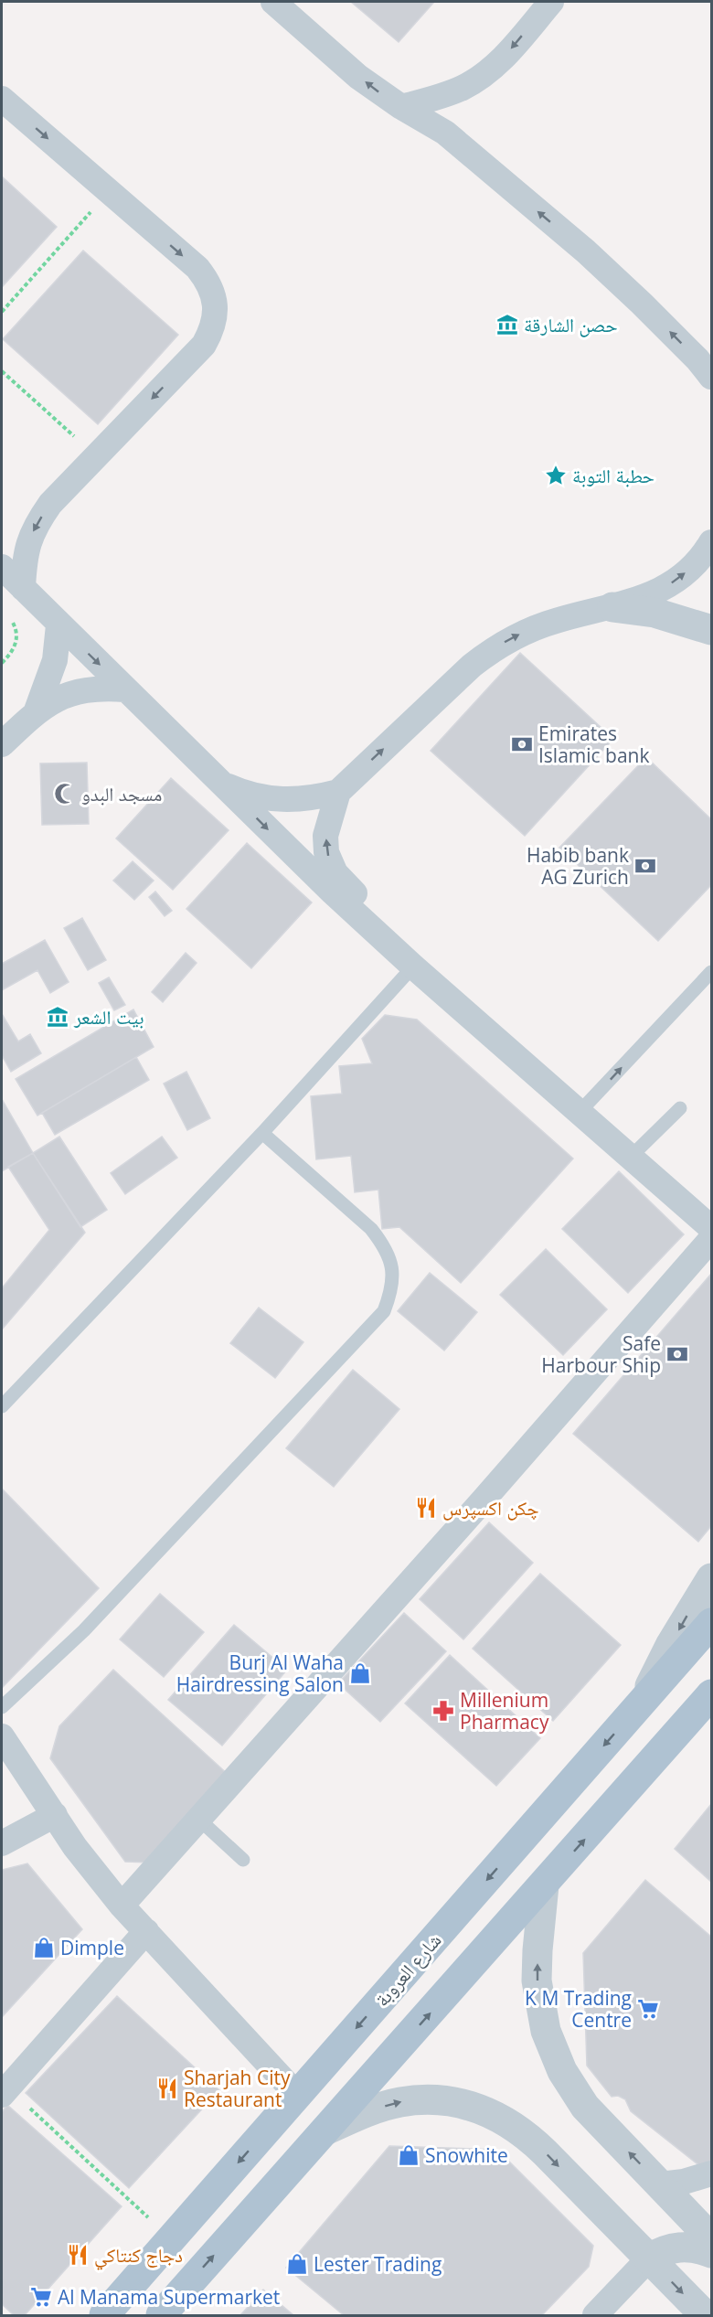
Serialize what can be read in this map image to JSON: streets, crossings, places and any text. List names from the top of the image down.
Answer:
{
  "streets": {
    "main road": ["شارع العروبة"]
  },
  "places": {
    "museum": ["حصن الشارقة", "بيت الشعر"],
    "place": ["حطبة التوبة"],
    "bank": ["Emirates Islamic bank", "Habib bank AG Zurich", "Safe Harbour Ship"],
    "mosque": ["مسجد البدو"],
    "restaurant": ["چکن اکسپرس", "Sharjah City Restaurant", "دجاج كنتاكي"],
    "shop": [
      "Burj Al Waha Hairdressing Salon",
      "Dimple",
      "Snowhite",
      "Lester Trading"
    ],
    "pharmacy": ["Millenium Pharmacy"],
    "supermarket": ["K M Trading Centre", "Al Manama Supermarket"]
  }
}
